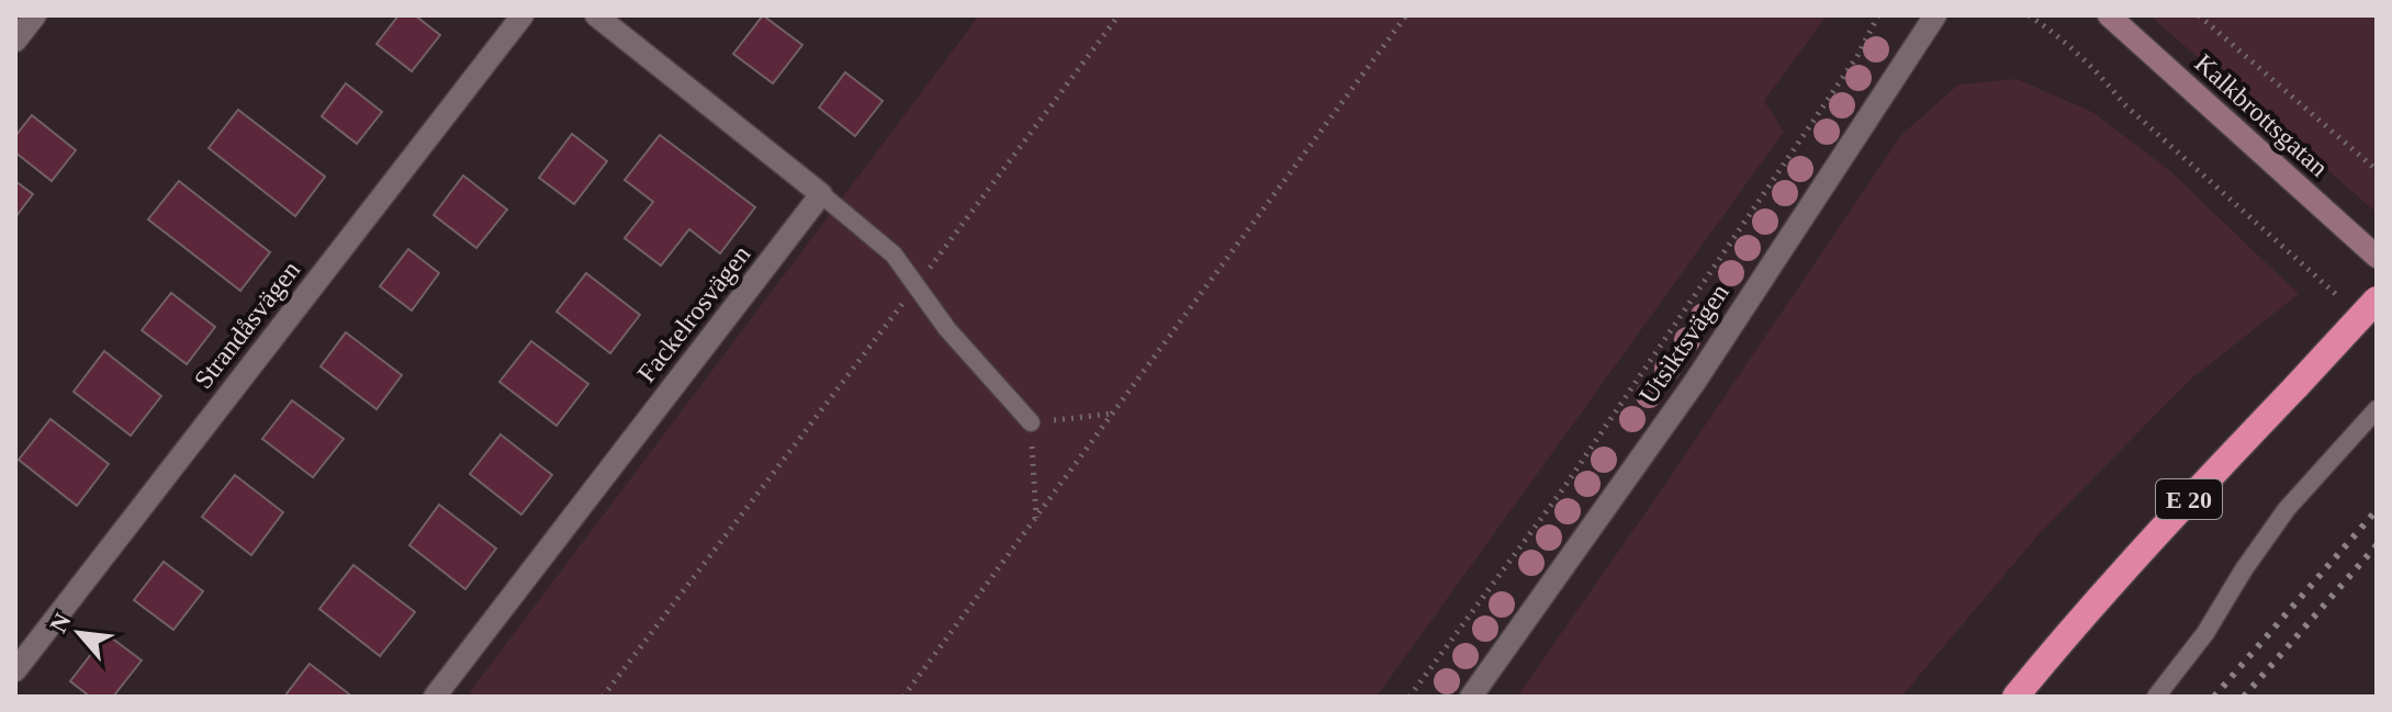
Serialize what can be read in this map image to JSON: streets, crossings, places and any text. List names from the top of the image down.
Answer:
{
  "streets": {
    "highway": ["E 20"],
    "street": [
      "Kalkbrottsgatan",
      "Fackelrosvägen",
      "Strandåsvägen",
      "Utsiktsvägen"
    ]
  },
  "north": "top left"
}
